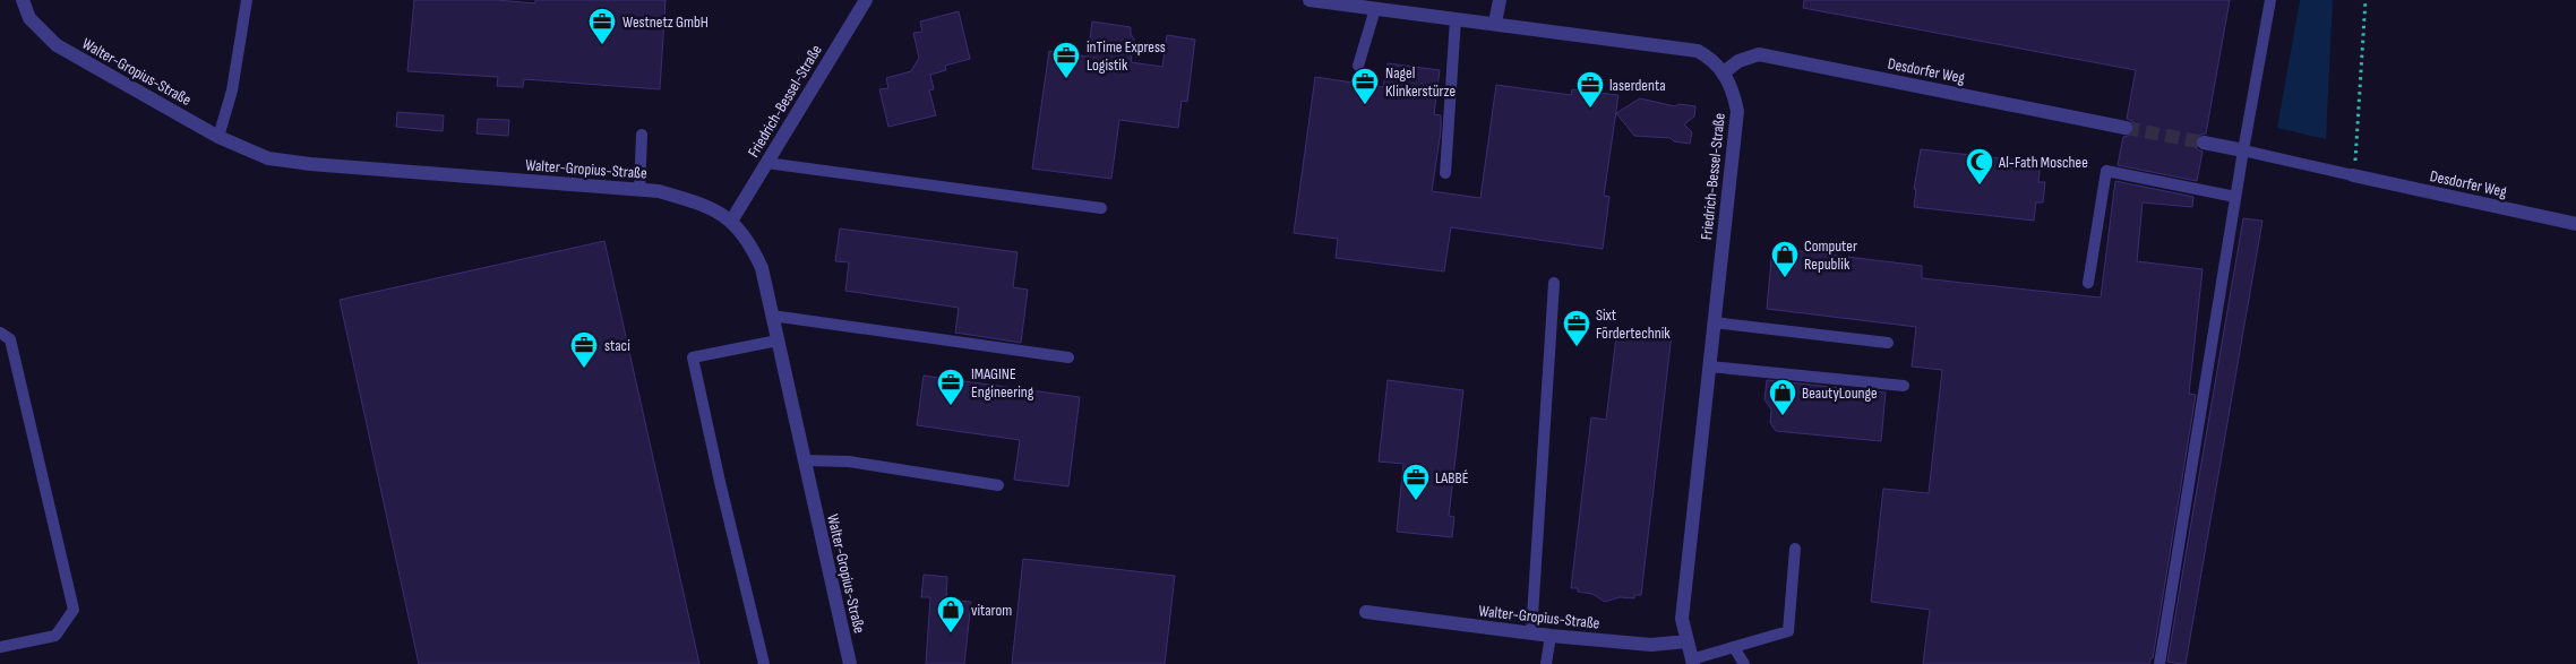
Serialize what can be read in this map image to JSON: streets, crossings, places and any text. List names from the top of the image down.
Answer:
{
  "streets": {
    "street": ["Desdorfer Weg", "Walter-Gropius-Straße", "Friedrich-Bessel-Straße"]
  },
  "crossings": [
    ["Desdorfer Weg", "Friedrich-Bessel-Straße"],
    ["Walter-Gropius-Straße", "Friedrich-Bessel-Straße"]
  ],
  "places": {
    "office": [
      "Westnetz GmbH",
      "inTime Express Logistik",
      "Nagel Klinkerstürze",
      "laserdenta",
      "Sixt Fördertechnik",
      "staci",
      "IMAGINE Engineering",
      "LABBÉ"
    ],
    "mosque": ["Al-Fath Moschee"],
    "shop": ["Computer Republik", "BeautyLounge", "vitarom"]
  }
}
